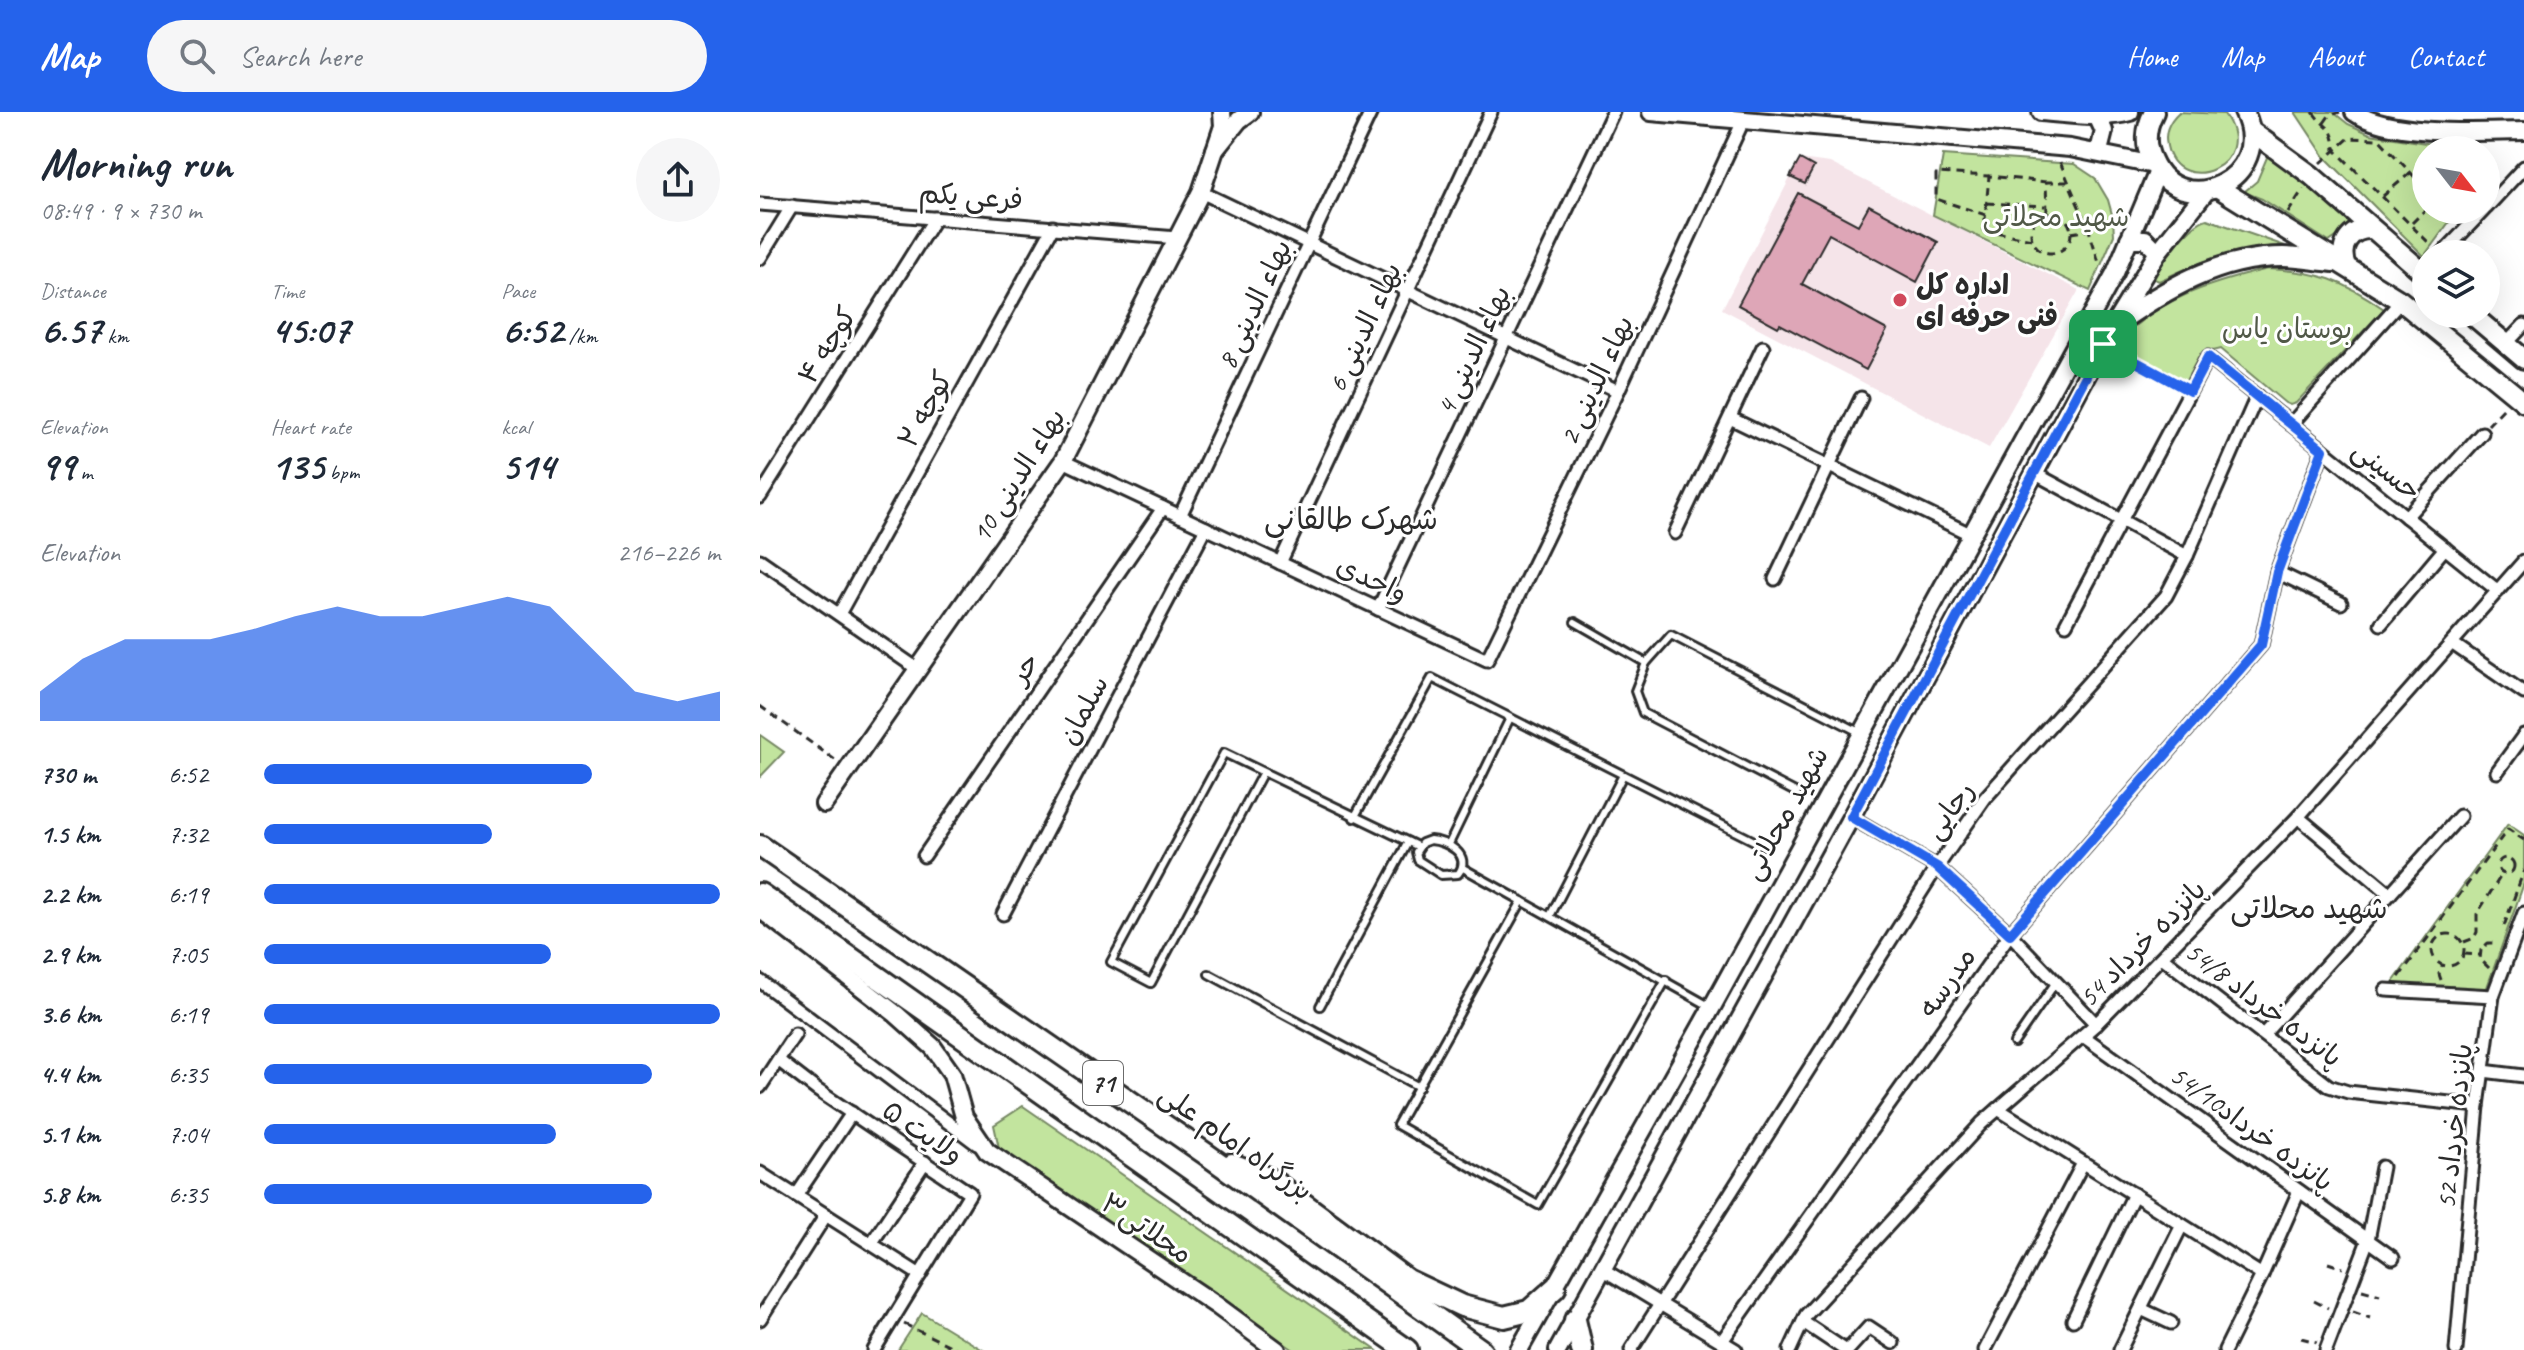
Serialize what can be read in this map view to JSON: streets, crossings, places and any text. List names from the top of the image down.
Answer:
{
  "streets": {
    "highway": ["71", "بزرگراه امام علی"],
    "main road": ["بهاء الدینی 10", "شهید محلاتی", "محلاتی۳"],
    "street": [
      "فرعی یکم",
      "بهاء الدینی 8",
      "بهاء الدینی 6",
      "کوچه ۴",
      "بهاء الدینی 4",
      "بهاء الدینی 2",
      "کوچه ۲",
      "حسینی",
      "واحدی",
      "حر",
      "سلمان",
      "رجایی",
      "پانزده خرداد 54",
      "مدرسه",
      "پانزده خرداد 54/8",
      "پانزده خرداد 52",
      "پانزده خرداد54/10",
      "ولایت ۵"
    ]
  },
  "crossings": [
    ["فرعی یکم", "کوچه ۴"],
    ["فرعی یکم", "کوچه ۲"],
    ["فرعی یکم", "بهاء الدینی 10"],
    ["بهاء الدینی 8", "واحدی"],
    ["بهاء الدینی 6", "واحدی"],
    ["بهاء الدینی 4", "واحدی"],
    ["بهاء الدینی 2", "واحدی"],
    ["حسینی", "رجایی"],
    ["حسینی", "پانزده خرداد 54"],
    ["حسینی", "مدرسه"],
    ["بهاء الدینی 10", "واحدی"],
    ["واحدی", "حر"],
    ["واحدی", "سلمان"],
    ["پانزده خرداد 54", "پانزده خرداد 54/8"],
    ["پانزده خرداد 54", "پانزده خرداد54/10"],
    ["پانزده خرداد 54/8", "پانزده خرداد 52"]
  ],
  "districts": ["شهرک طالقانی", "شهید محلاتی"],
  "parks": ["شهید محلاتی", "بوستان یاس"],
  "places": ["اداره کل فنی حرفه ای"],
  "north": "bottom right",
  "page": {
    "header": "Map",
    "search": "Search here",
    "nav": [
      "Home",
      "Map",
      "About",
      "Contact"
    ],
    "heading": ["Morning run", "08:49 · 9 × 730 m"],
    "stats": [
      ["Distance", "6.57 km"],
      ["Time", "45:07"],
      ["Pace", "6:52 /km"],
      ["Elevation", "99 m"],
      ["Heart rate", "135 bpm"],
      ["kcal", "514"]
    ],
    "chart": ["Elevation", "216–226 m"],
    "list": [
      {
        "name": "730 m",
        "note": "6:52"
      },
      {
        "name": "1.5 km",
        "note": "7:32"
      },
      {
        "name": "2.2 km",
        "note": "6:19"
      },
      {
        "name": "2.9 km",
        "note": "7:05"
      },
      {
        "name": "3.6 km",
        "note": "6:19"
      },
      {
        "name": "4.4 km",
        "note": "6:35"
      },
      {
        "name": "5.1 km",
        "note": "7:04"
      },
      {
        "name": "5.8 km",
        "note": "6:35"
      }
    ]
  }
}
